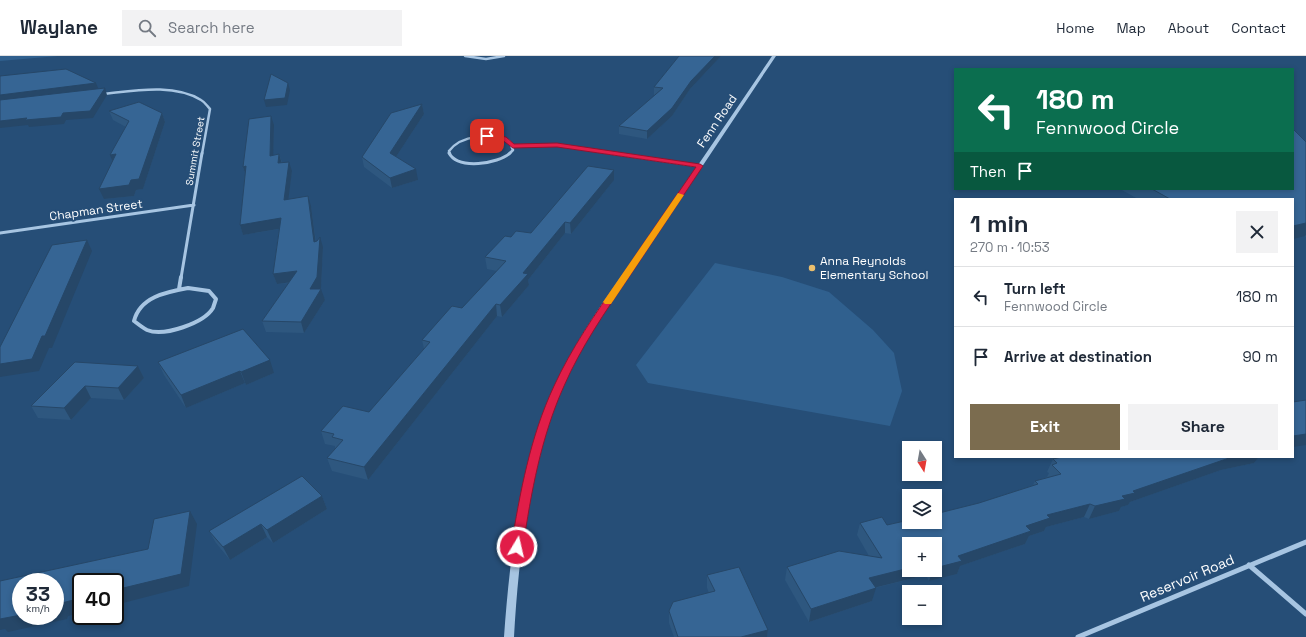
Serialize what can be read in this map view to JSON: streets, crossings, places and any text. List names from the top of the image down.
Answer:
{
  "streets": {
    "street": [
      "Fenn Road",
      "Summit Street",
      "Chapman Street",
      "Reservoir Road"
    ]
  },
  "crossings": [
    ["Summit Street", "Chapman Street"]
  ],
  "places": ["Anna Reynolds Elementary School"],
  "north": "bottom",
  "page": {
    "header": "Waylane",
    "search": "Search here",
    "nav": [
      "Home",
      "Map",
      "About",
      "Contact"
    ],
    "turn": ["180 m", "Fennwood Circle"],
    "then": "Then",
    "heading": ["1 min", "270 m · 10:53"],
    "list": [
      {
        "name": "Turn left",
        "note": "Fennwood Circle",
        "value": "180 m"
      },
      {
        "name": "Arrive at destination",
        "value": "90 m"
      }
    ],
    "buttons": ["Exit", "Share"],
    "map_buttons": ["+", "−"],
    "speed": "33 km/h",
    "limit": "40"
  }
}
